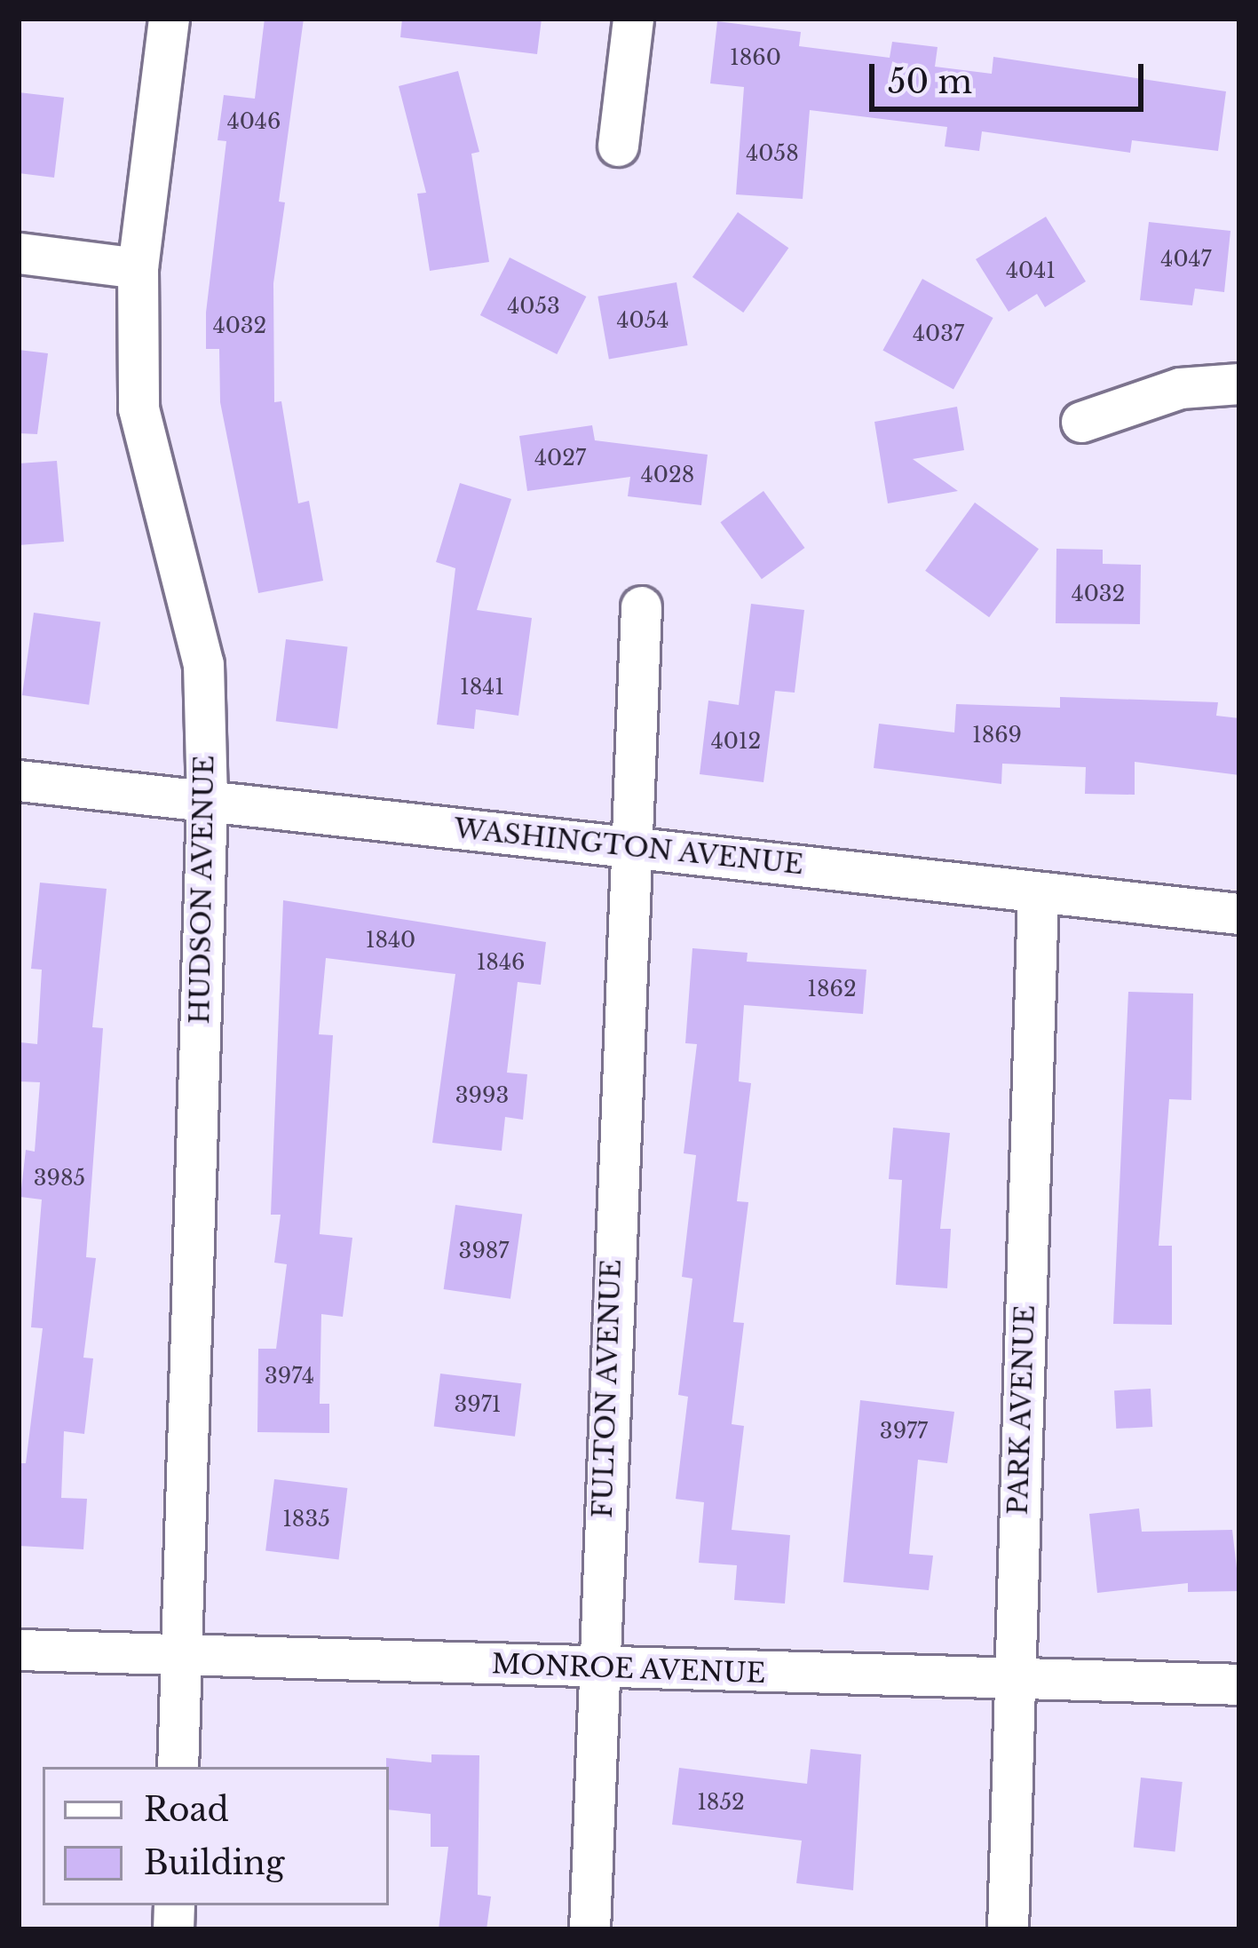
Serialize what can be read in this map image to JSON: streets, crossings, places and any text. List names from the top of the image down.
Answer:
{
  "streets": {
    "street": [
      "WASHINGTON AVENUE",
      "HUDSON AVENUE",
      "FULTON AVENUE",
      "PARK AVENUE",
      "MONROE AVENUE"
    ]
  },
  "crossings": [
    ["WASHINGTON AVENUE", "HUDSON AVENUE"],
    ["WASHINGTON AVENUE", "FULTON AVENUE"],
    ["WASHINGTON AVENUE", "PARK AVENUE"],
    ["HUDSON AVENUE", "MONROE AVENUE"],
    ["FULTON AVENUE", "MONROE AVENUE"],
    ["PARK AVENUE", "MONROE AVENUE"]
  ],
  "house_numbers": [
    "1860",
    "4046",
    "4058",
    "4047",
    "4041",
    "4053",
    "4054",
    "4032",
    "4037",
    "4027",
    "4028",
    "4032",
    "1841",
    "1869",
    "4012",
    "1840",
    "1846",
    "1862",
    "3993",
    "3985",
    "3987",
    "3974",
    "3971",
    "3977",
    "1835",
    "1852"
  ],
  "legend": ["Road", "Building"],
  "scale_bar": "50 m"
}
